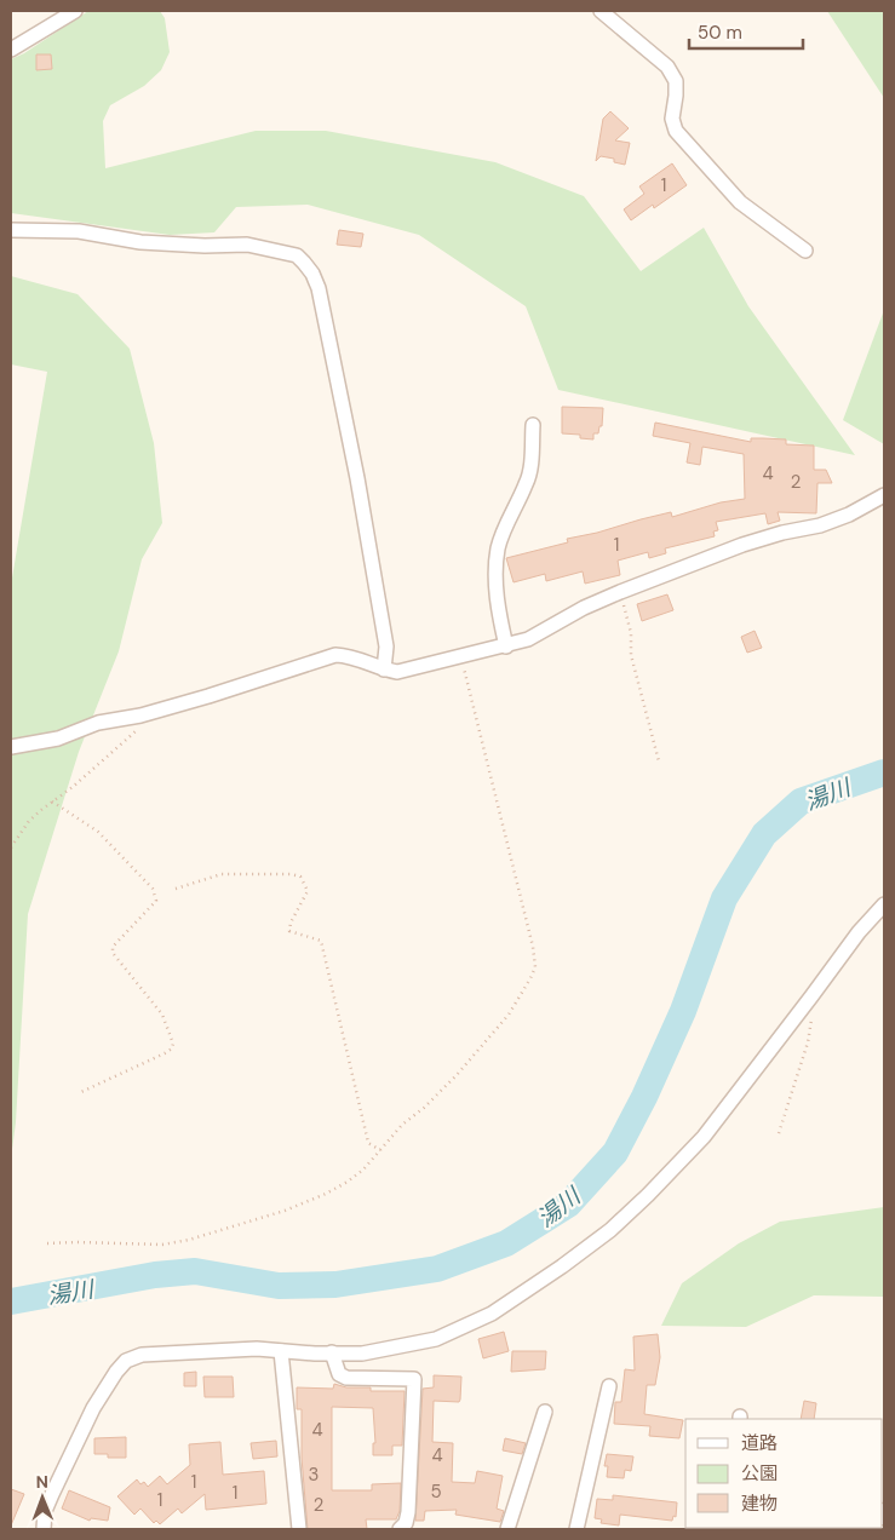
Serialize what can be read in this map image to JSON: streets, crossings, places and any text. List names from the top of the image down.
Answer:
{
  "water": ["湯川"],
  "house_numbers": [
    "1",
    "4",
    "2",
    "1",
    "4",
    "4",
    "3",
    "1",
    "5",
    "1",
    "1",
    "2"
  ],
  "legend": ["道路", "公園", "建物"],
  "scale_bar": "50 m",
  "north": "top"
}
